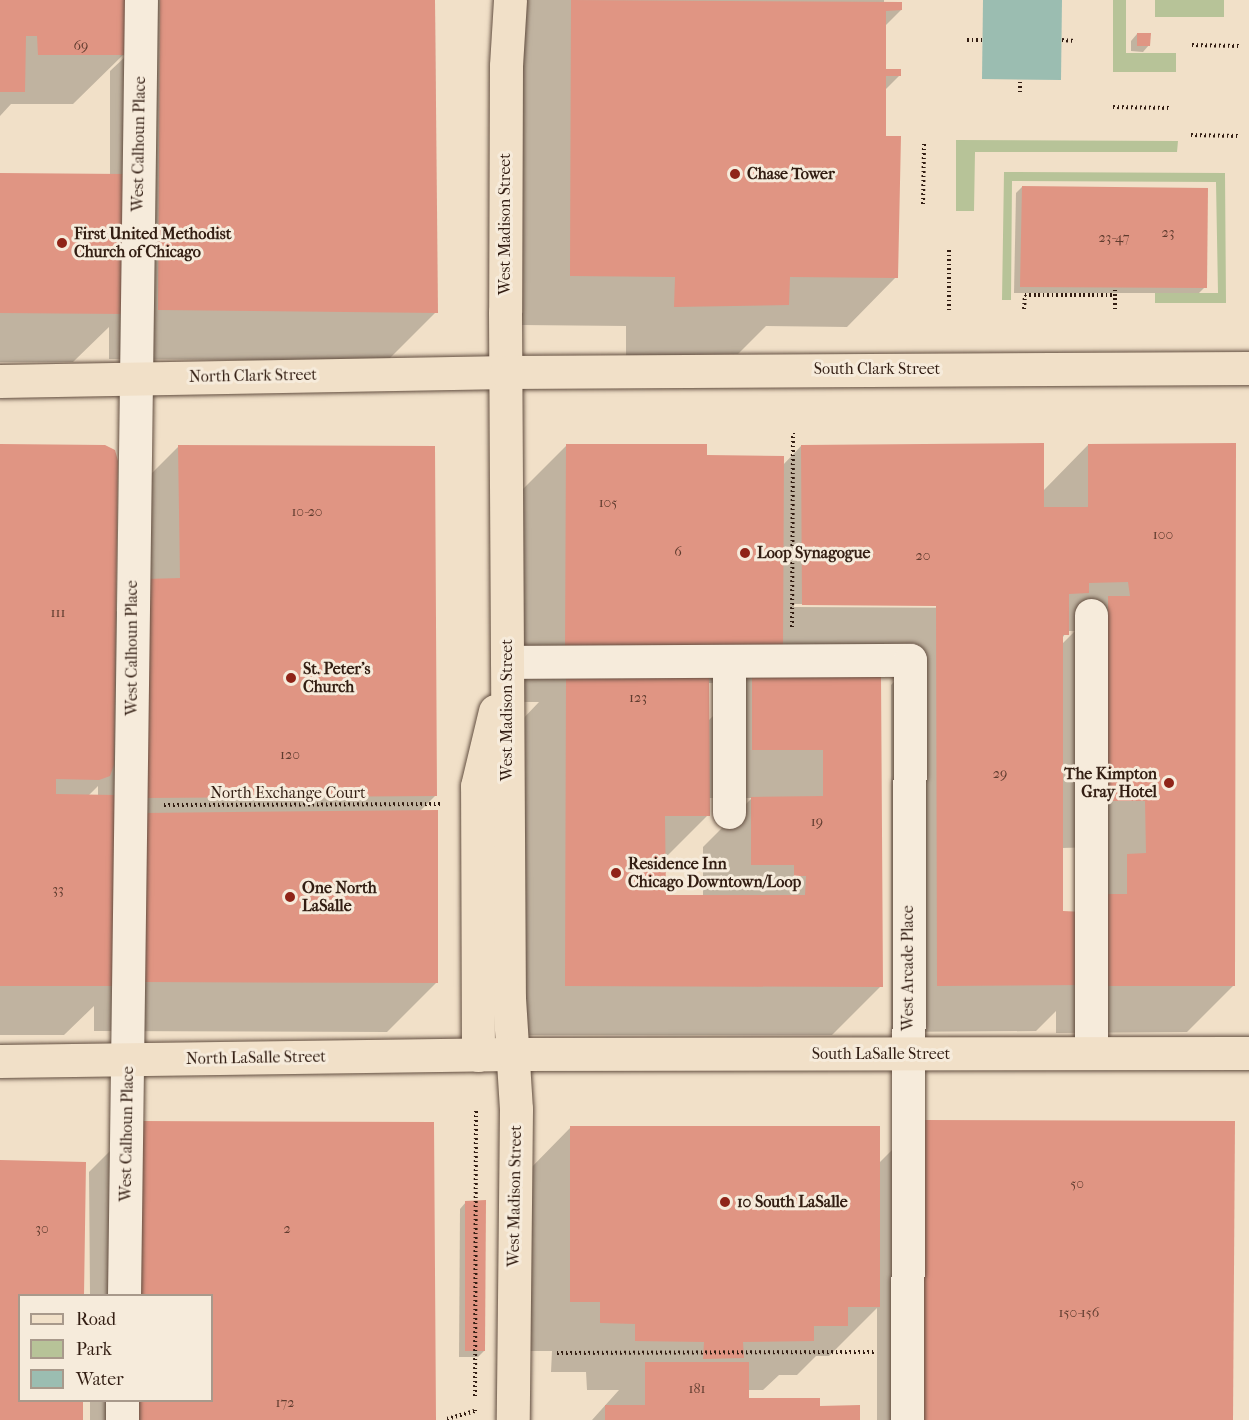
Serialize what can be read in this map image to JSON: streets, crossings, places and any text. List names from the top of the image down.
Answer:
{
  "streets": {
    "main road": [
      "West Madison Street",
      "South Clark Street",
      "North Clark Street",
      "South LaSalle Street",
      "North LaSalle Street"
    ],
    "street": ["West Calhoun Place", "West Arcade Place"],
    "path": ["North Exchange Court"]
  },
  "crossings": [
    ["West Calhoun Place", "North Clark Street"],
    ["West Calhoun Place", "North Exchange Court"],
    ["West Calhoun Place", "North LaSalle Street"],
    ["West Madison Street", "South Clark Street"],
    ["West Madison Street", "North Clark Street"],
    ["West Madison Street", "South LaSalle Street"],
    ["West Madison Street", "North LaSalle Street"],
    ["South Clark Street", "North Clark Street"],
    ["West Arcade Place", "South LaSalle Street"],
    ["South LaSalle Street", "North LaSalle Street"]
  ],
  "places": [
    "Chase Tower",
    "First United Methodist Church of Chicago",
    "Loop Synagogue",
    "St. Peter's Church",
    "The Kimpton Gray Hotel",
    "Residence Inn Chicago Downtown/Loop",
    "One North LaSalle",
    "10 South LaSalle"
  ],
  "house_numbers": [
    "69",
    "23",
    "23-47",
    "105",
    "10-20",
    "100",
    "6",
    "20",
    "111",
    "123",
    "120",
    "29",
    "19",
    "33",
    "50",
    "30",
    "2",
    "150-156",
    "181",
    "172"
  ],
  "legend": ["Road", "Park", "Water"]
}
